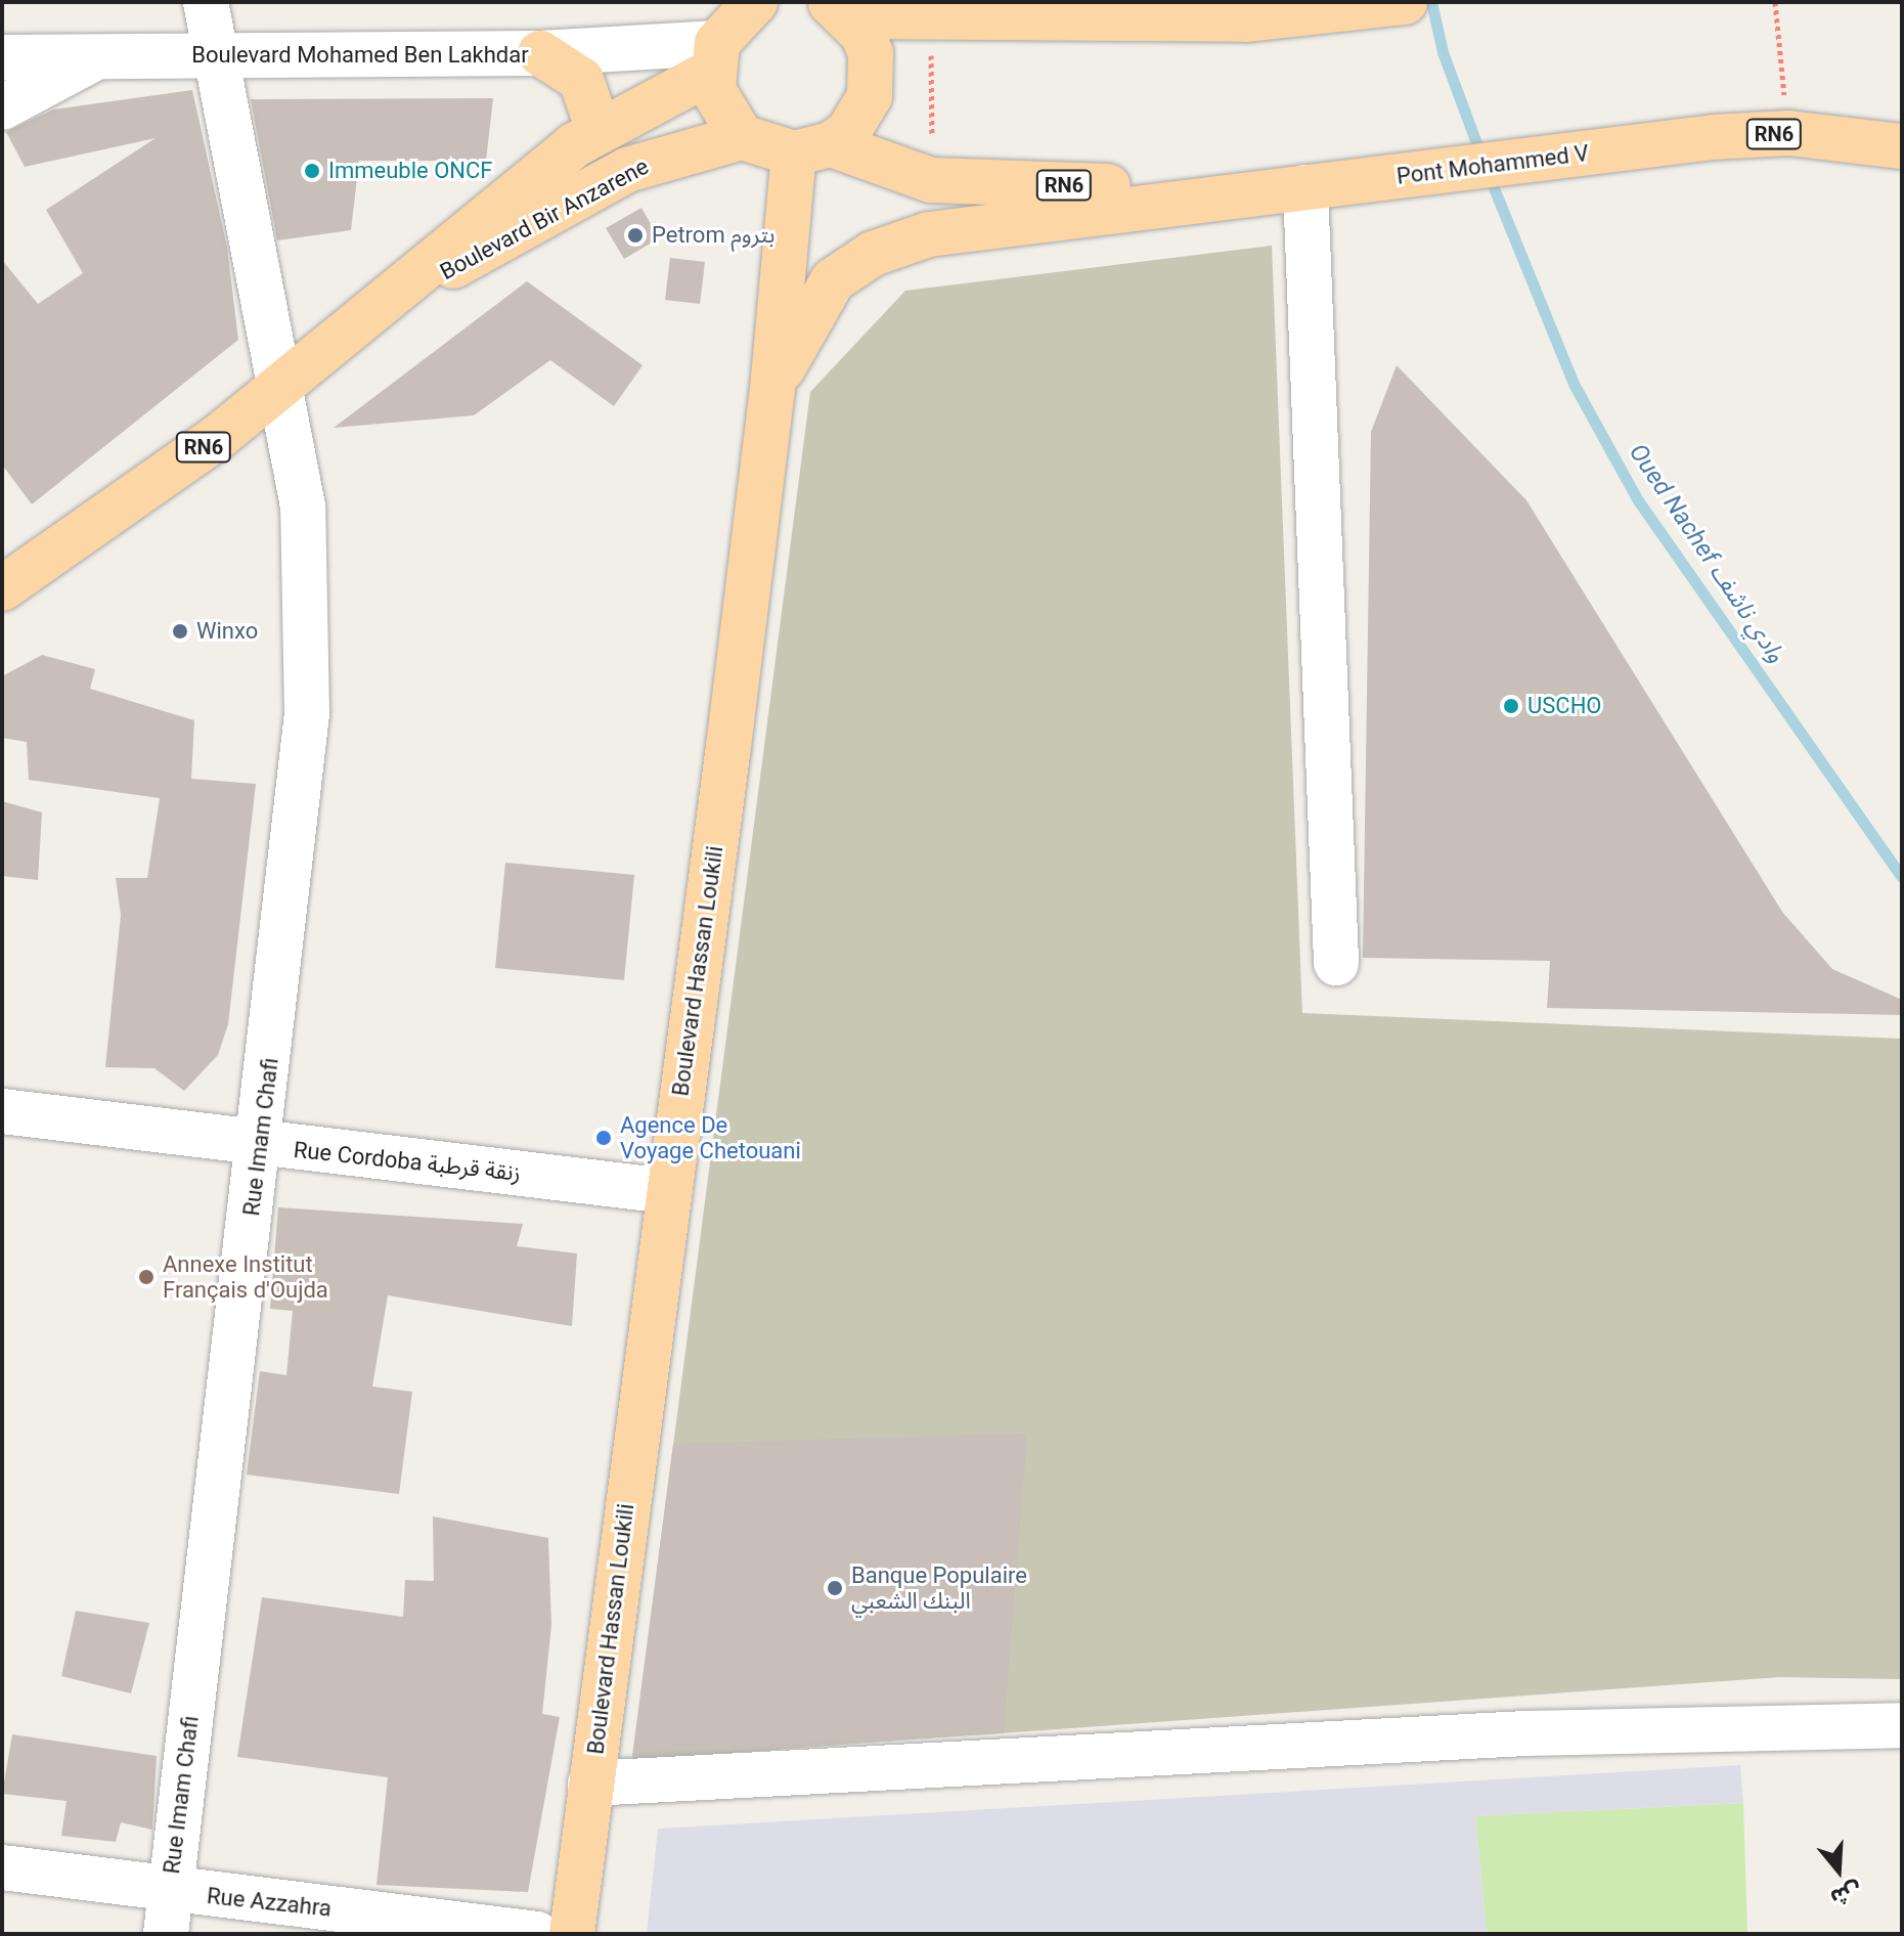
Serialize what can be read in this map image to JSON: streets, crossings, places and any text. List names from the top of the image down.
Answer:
{
  "streets": {
    "main road": [
      "RN6",
      "Pont Mohammed V",
      "Boulevard Bir Anzarene",
      "Boulevard Hassan Loukili"
    ],
    "street": [
      "Boulevard Mohamed Ben Lakhdar",
      "Rue Imam Chafi",
      "Rue Cordoba زنقة قرطبة",
      "Rue Azzahra"
    ]
  },
  "crossings": [
    ["Boulevard Mohamed Ben Lakhdar", "RN6"],
    ["Boulevard Mohamed Ben Lakhdar", "Boulevard Bir Anzarene"],
    ["Boulevard Mohamed Ben Lakhdar", "Rue Imam Chafi"],
    ["RN6", "Pont Mohammed V"],
    ["RN6", "Boulevard Bir Anzarene"],
    ["RN6", "Boulevard Hassan Loukili"],
    ["Boulevard Bir Anzarene", "Rue Imam Chafi"],
    ["Boulevard Hassan Loukili", "Rue Cordoba زنقة قرطبة"],
    ["Rue Imam Chafi", "Rue Cordoba زنقة قرطبة"],
    ["Rue Imam Chafi", "Rue Azzahra"]
  ],
  "water": ["Oued Nachef وادي ناشف"],
  "places": [
    "Immeuble ONCF",
    "Petrom بتروم",
    "Winxo",
    "USCHO",
    "Agence De Voyage Chetouani",
    "Annexe Institut Français d'Oujda",
    "Banque Populaire البنك الشعبي"
  ],
  "north": "bottom"
}
